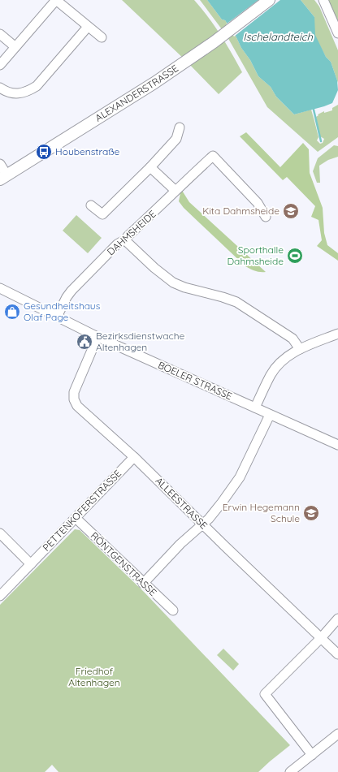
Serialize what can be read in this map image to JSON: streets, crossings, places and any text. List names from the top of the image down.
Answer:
{
  "streets": {
    "main road": ["ALEXANDERSTRASSE"],
    "street": [
      "DAHMSHEIDE",
      "BOELER STRASSE",
      "ALLEESTRASSE",
      "PETTENKOFERSTRASSE",
      "RÖNTGENSTRASSE"
    ]
  },
  "crossings": [
    ["DAHMSHEIDE", "BOELER STRASSE"],
    ["BOELER STRASSE", "ALLEESTRASSE"],
    ["ALLEESTRASSE", "PETTENKOFERSTRASSE"],
    ["PETTENKOFERSTRASSE", "RÖNTGENSTRASSE"]
  ],
  "water": ["Ischelandteich"],
  "parks": ["Friedhof Altenhagen"],
  "places": {
    "bus stop": ["Houbenstraße"],
    "school or university": ["Kita Dahmsheide", "Erwin Hegemann Schule"],
    "sports": ["Sporthalle Dahmsheide"],
    "shop": ["Gesundheitshaus Olaf Page"],
    "public building": ["Bezirksdienstwache Altenhagen"]
  }
}
